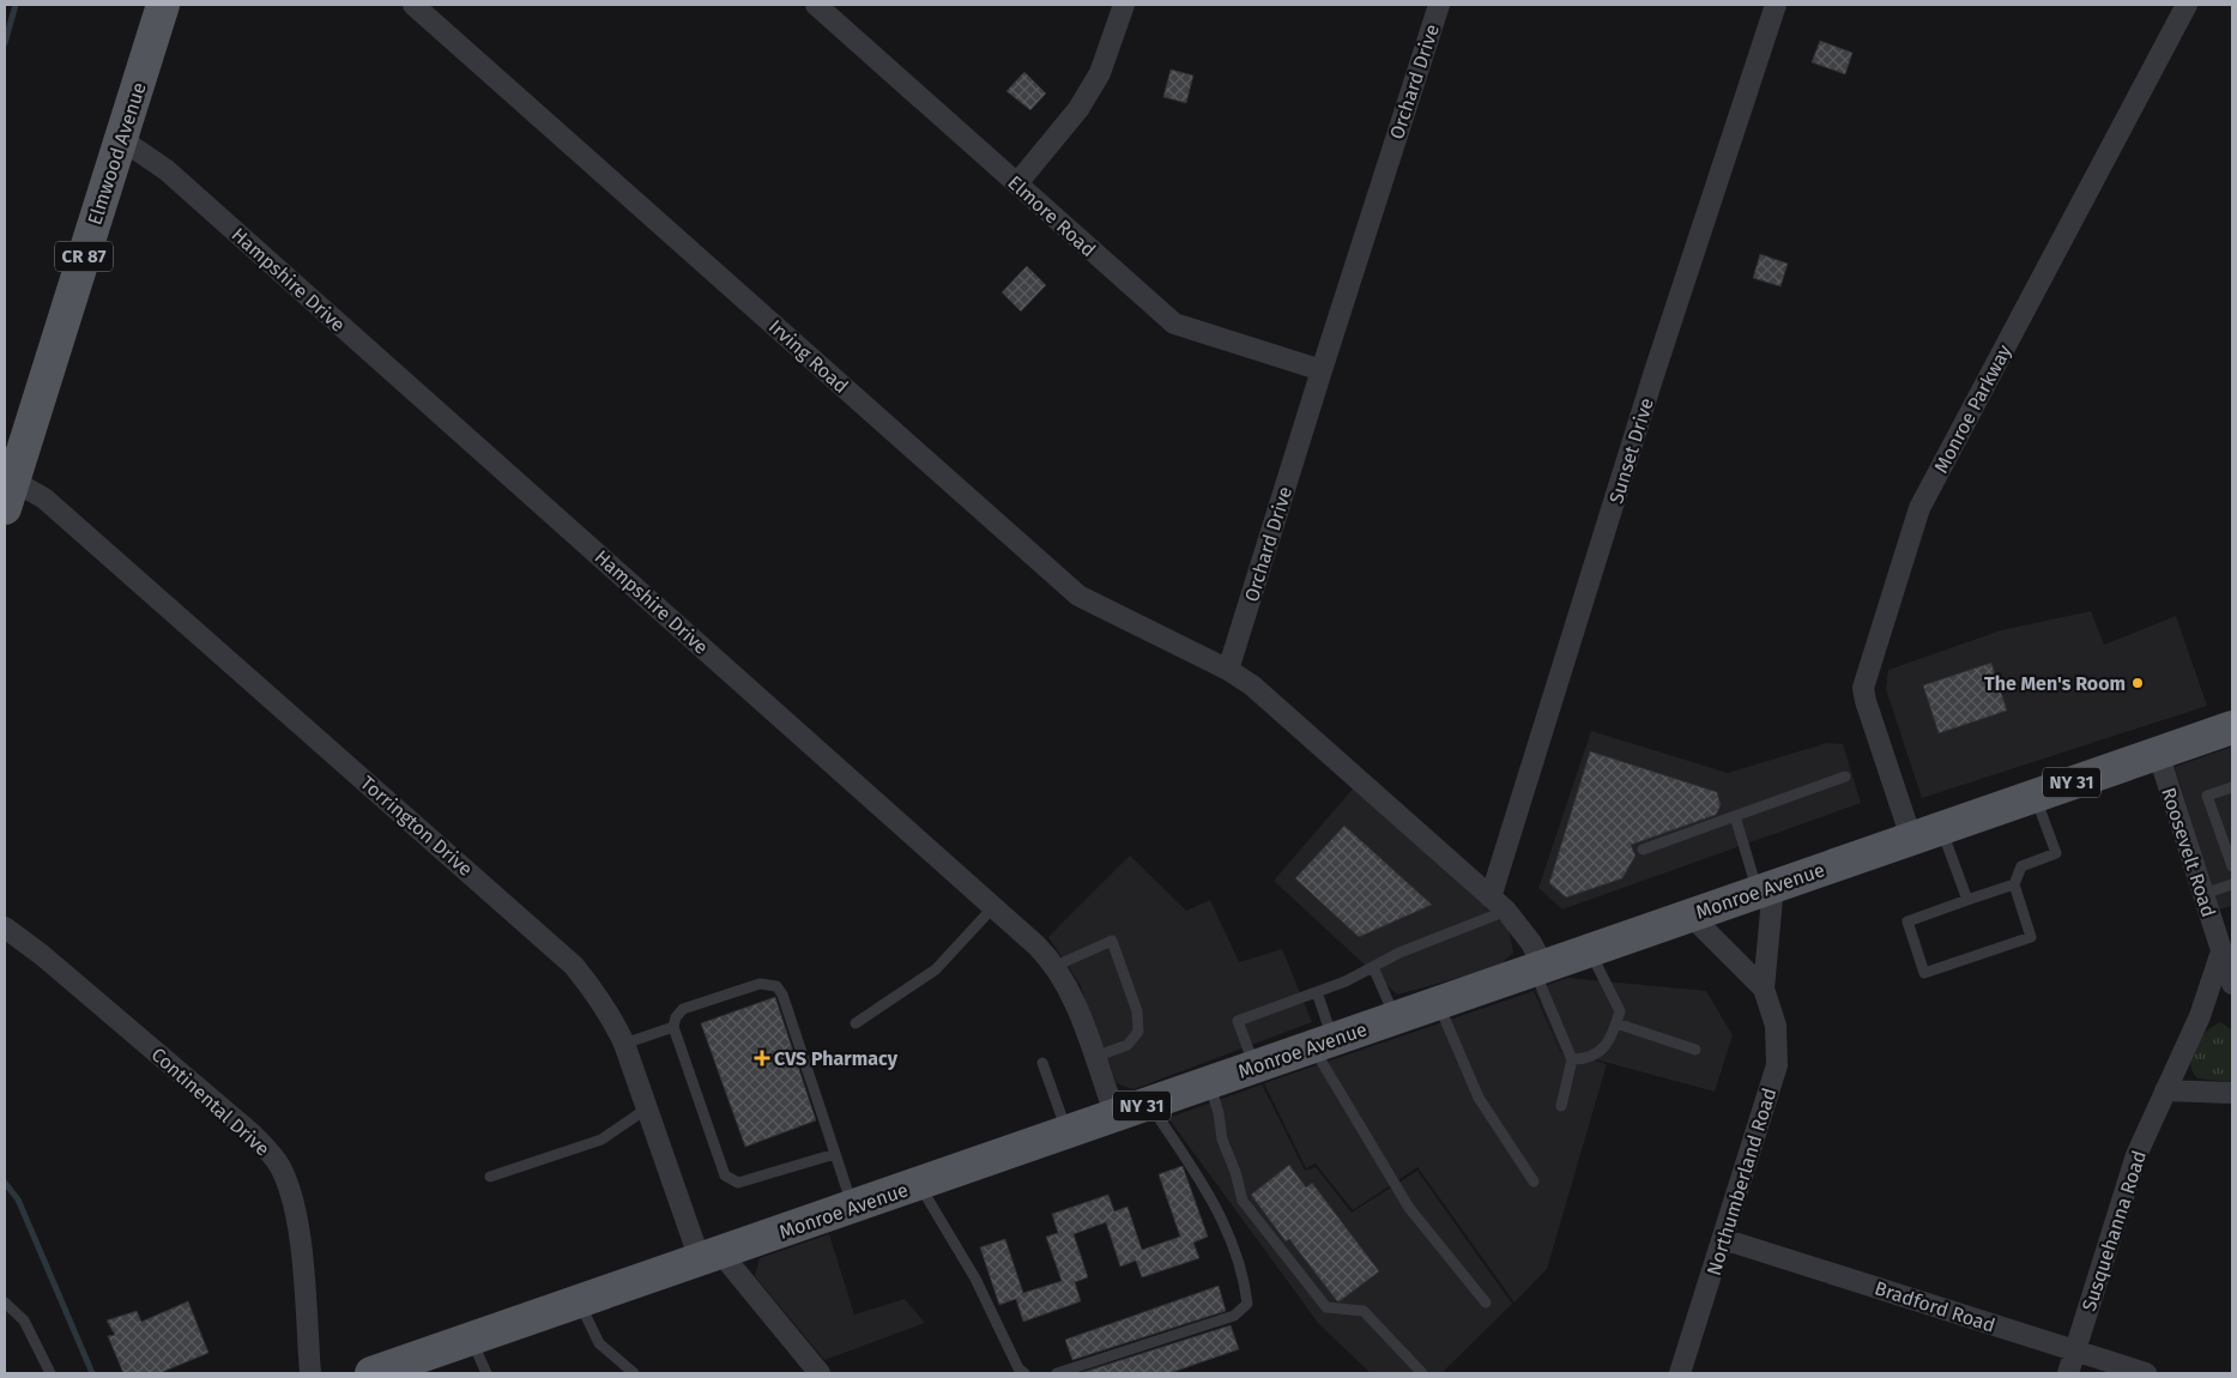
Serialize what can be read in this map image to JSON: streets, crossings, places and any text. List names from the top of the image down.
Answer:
{
  "streets": {
    "main road": [
      "Elmwood Avenue",
      "CR 87",
      "NY 31",
      "Monroe Avenue"
    ],
    "street": [
      "Orchard Drive",
      "Elmore Road",
      "Hampshire Drive",
      "Irving Road",
      "Monroe Parkway",
      "Sunset Drive",
      "Torrington Drive",
      "Roosevelt Road",
      "Continental Drive",
      "Northumberland Road",
      "Susquehanna Road",
      "Bradford Road"
    ]
  },
  "crossings": [
    ["Orchard Drive", "Elmore Road"],
    ["Orchard Drive", "Irving Road"],
    ["Elmwood Avenue", "Hampshire Drive"],
    ["Elmwood Avenue", "Torrington Drive"],
    ["Hampshire Drive", "Monroe Avenue"],
    ["Monroe Parkway", "Monroe Avenue"],
    ["Torrington Drive", "Monroe Avenue"],
    ["Roosevelt Road", "Monroe Avenue"],
    ["Roosevelt Road", "Susquehanna Road"],
    ["Monroe Avenue", "Northumberland Road"],
    ["Northumberland Road", "Bradford Road"],
    ["Susquehanna Road", "Bradford Road"]
  ],
  "places": {
    "other": ["The Men's Room"],
    "health": ["CVS Pharmacy"]
  }
}
